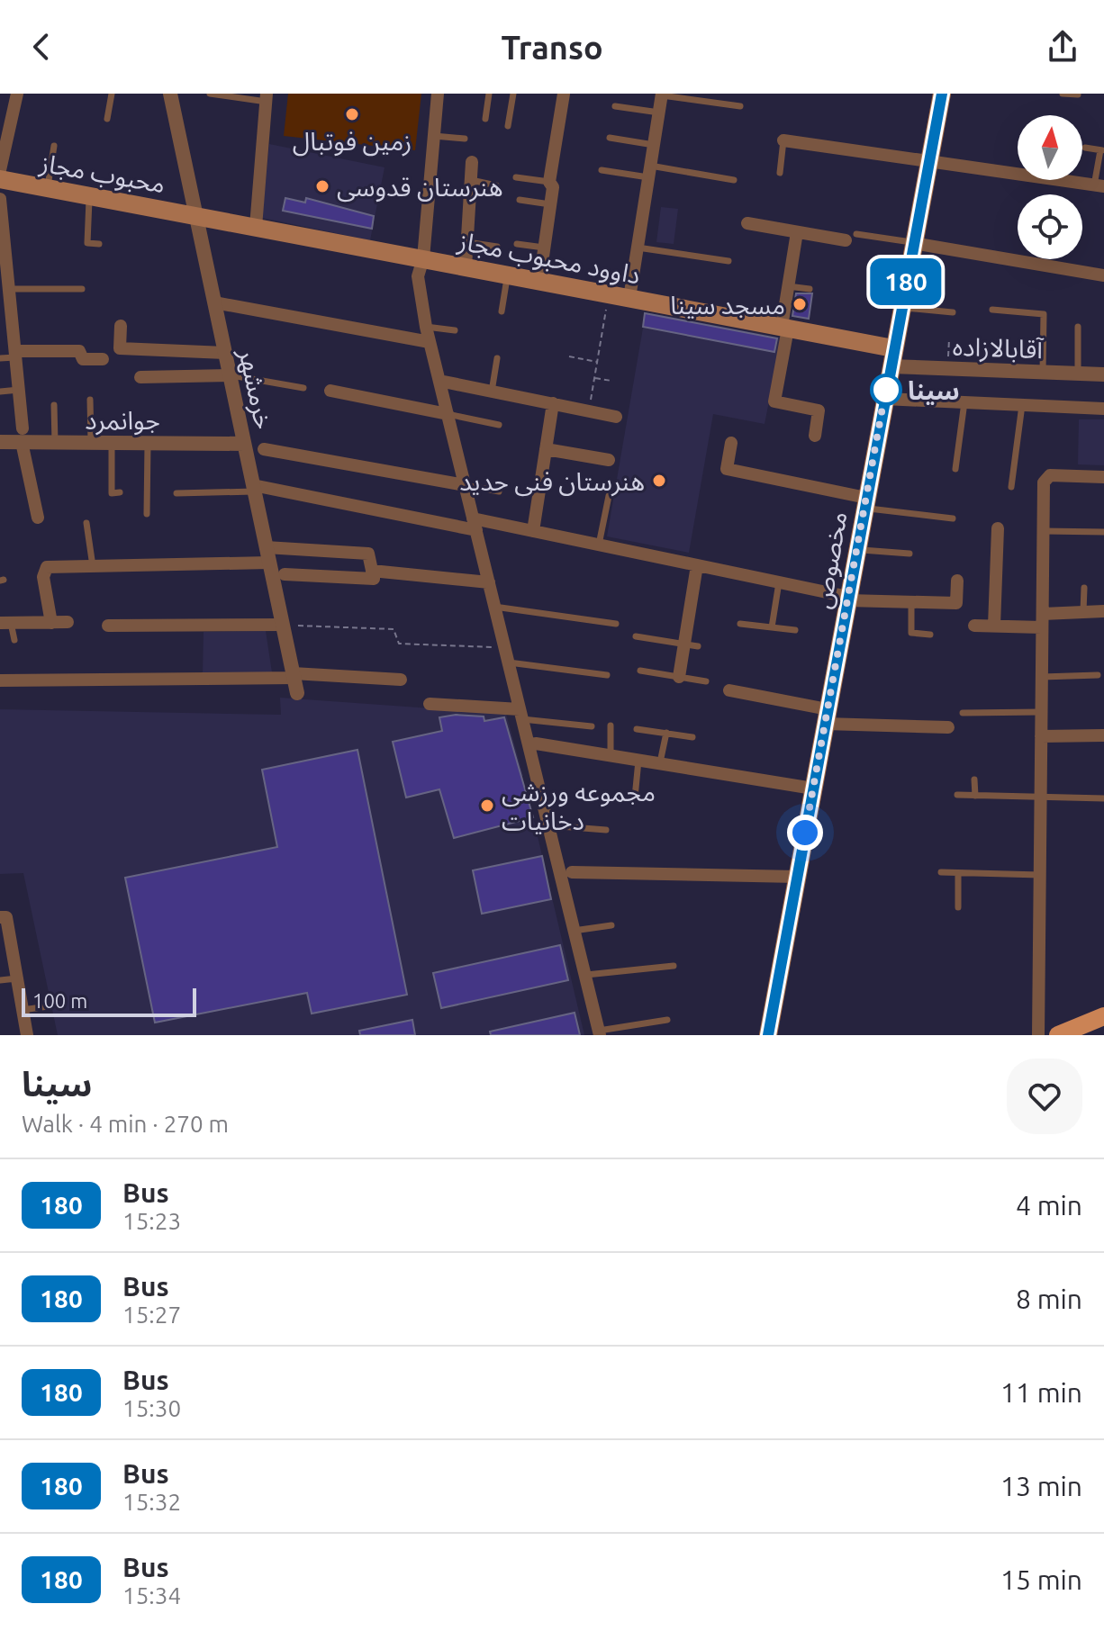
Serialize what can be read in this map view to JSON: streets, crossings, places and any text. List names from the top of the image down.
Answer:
{
  "streets": {
    "main road": ["محبوب مجاز", "داوود محبوب مجاز", "مخصوص"],
    "street": ["آقابالازاده", "خرمشهر", "جوانمرد"]
  },
  "crossings": [
    ["محبوب مجاز", "داوود محبوب مجاز"],
    ["محبوب مجاز", "خرمشهر"],
    ["داوود محبوب مجاز", "آقابالازاده"],
    ["داوود محبوب مجاز", "خرمشهر"],
    ["داوود محبوب مجاز", "مخصوص"],
    ["آقابالازاده", "مخصوص"],
    ["خرمشهر", "جوانمرد"]
  ],
  "places": [
    "زمین فوتبال",
    "هنرستان قدوسی",
    "مسجد سینا",
    "سینا",
    "هنرستان فنی حدید",
    "مجموعه ورزشی دخانیات"
  ],
  "lines": ["bus line 180"],
  "scale_bar": "100 m",
  "north": "top",
  "page": {
    "header": "Transo",
    "on_map": "180",
    "scale": "100 m",
    "heading": ["سینا", "Walk · 4 min · 270 m"],
    "list": [
      {
        "mark": "180",
        "name": "Bus",
        "note": "15:23",
        "value": "4 min"
      },
      {
        "mark": "180",
        "name": "Bus",
        "note": "15:27",
        "value": "8 min"
      },
      {
        "mark": "180",
        "name": "Bus",
        "note": "15:30",
        "value": "11 min"
      },
      {
        "mark": "180",
        "name": "Bus",
        "note": "15:32",
        "value": "13 min"
      },
      {
        "mark": "180",
        "name": "Bus",
        "note": "15:34",
        "value": "15 min"
      }
    ]
  }
}
